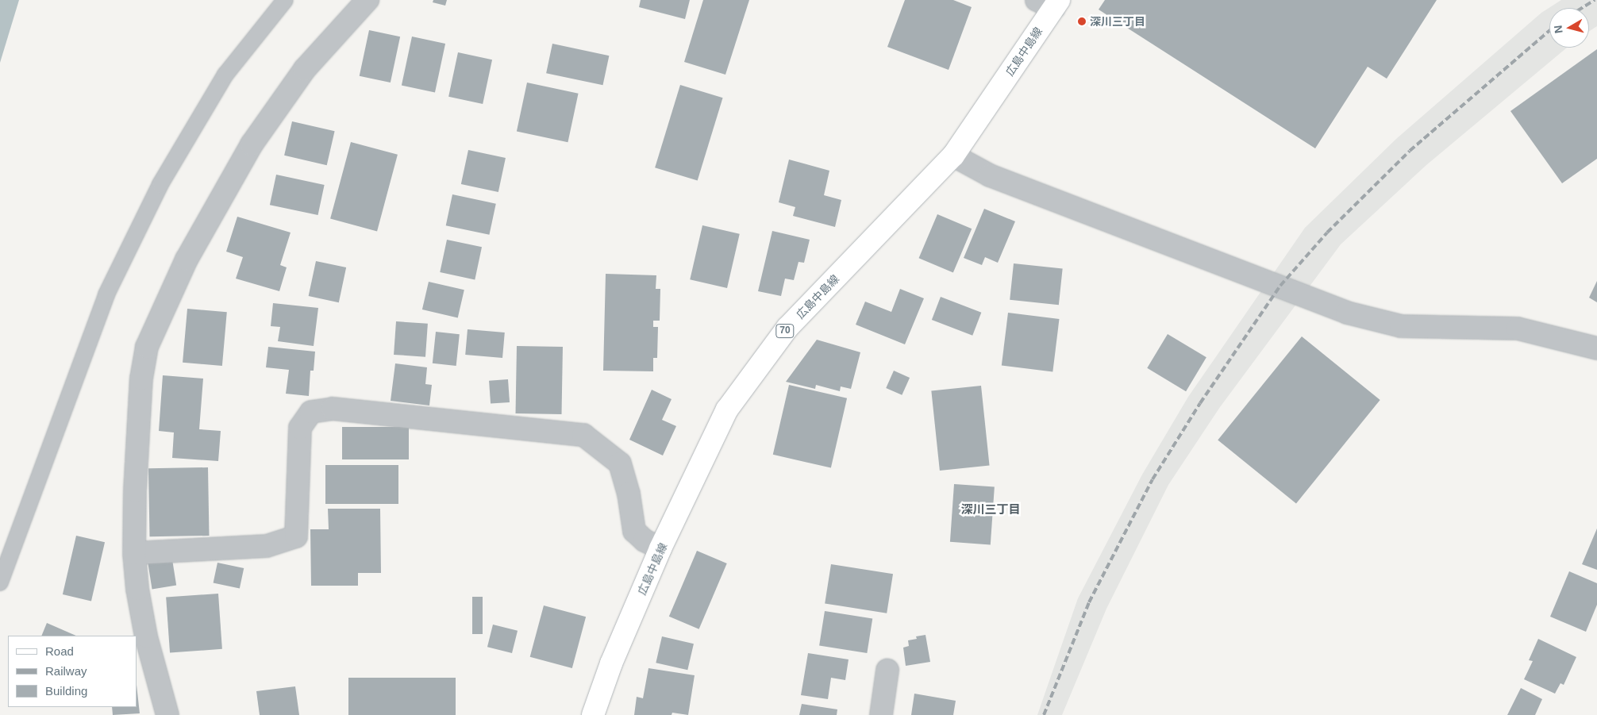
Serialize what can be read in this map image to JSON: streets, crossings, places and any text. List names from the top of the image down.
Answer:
{
  "streets": {
    "main road": ["広島中島線", "70"]
  },
  "districts": ["深川三丁目"],
  "places": ["深川三丁目"],
  "legend": ["Road", "Railway", "Building"],
  "north": "left"
}
